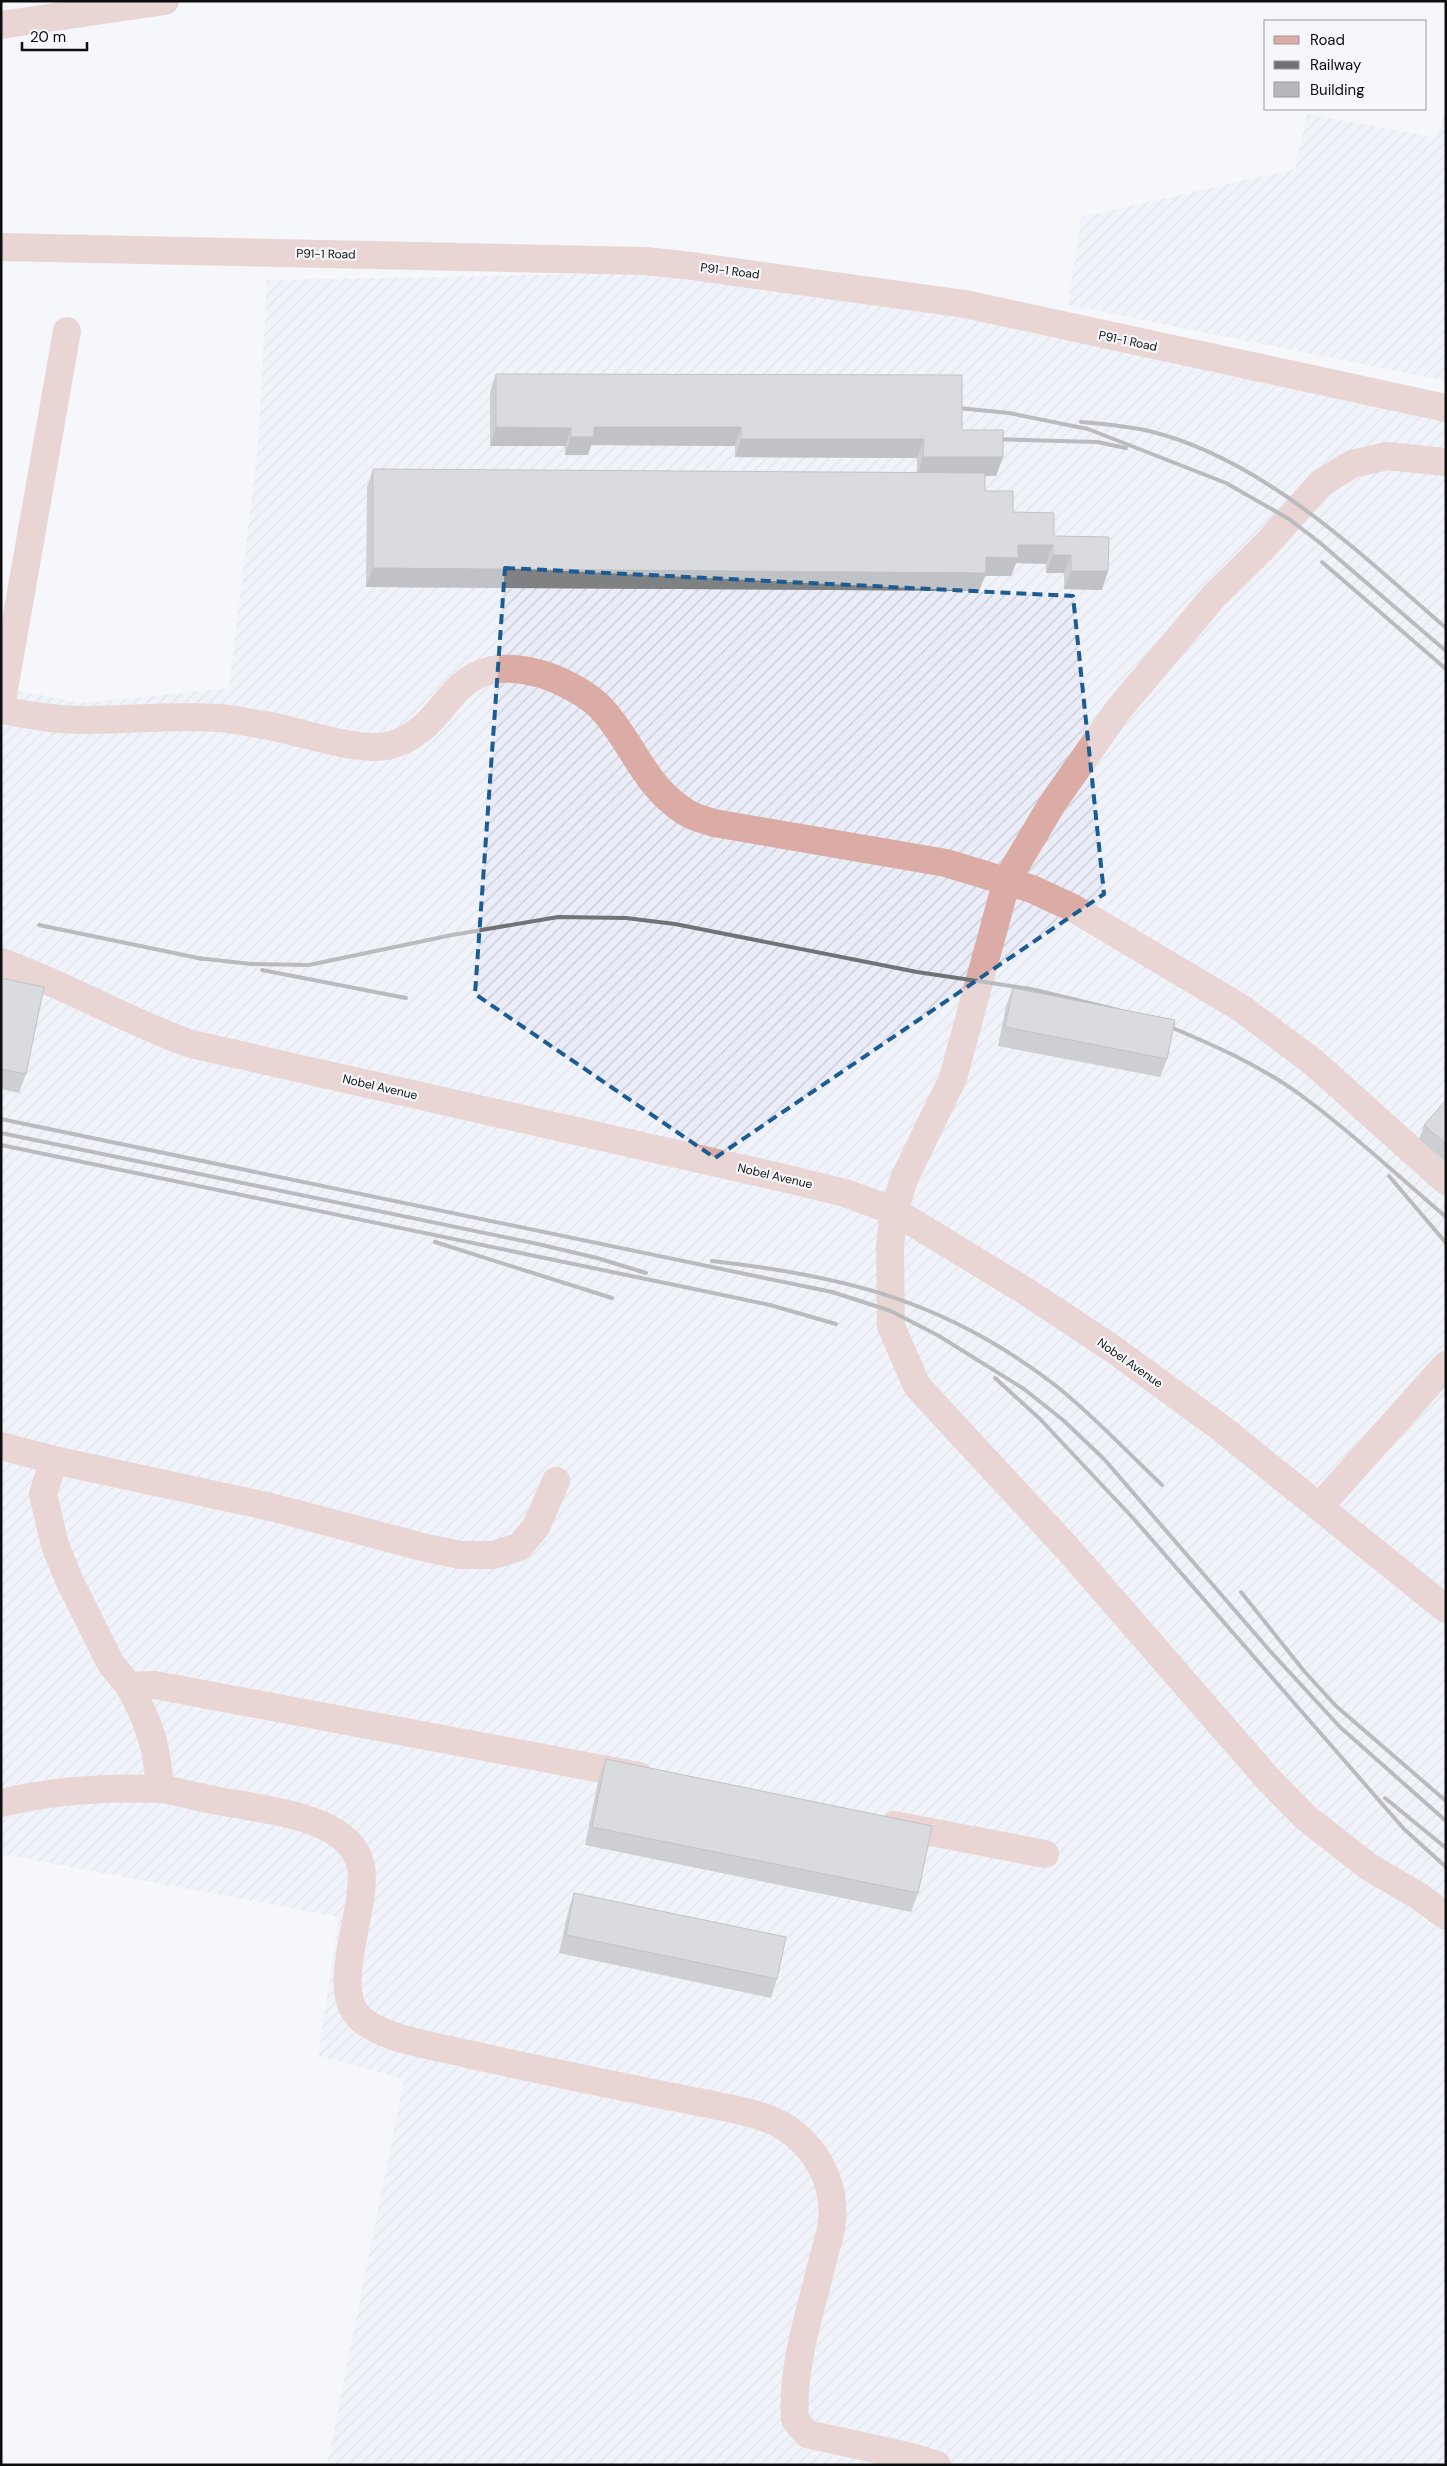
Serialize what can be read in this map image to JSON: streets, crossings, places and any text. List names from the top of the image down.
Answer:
{
  "streets": {
    "street": ["P91-1 Road", "Nobel Avenue"]
  },
  "legend": ["Road", "Railway", "Building"],
  "scale_bar": "20 m"
}
